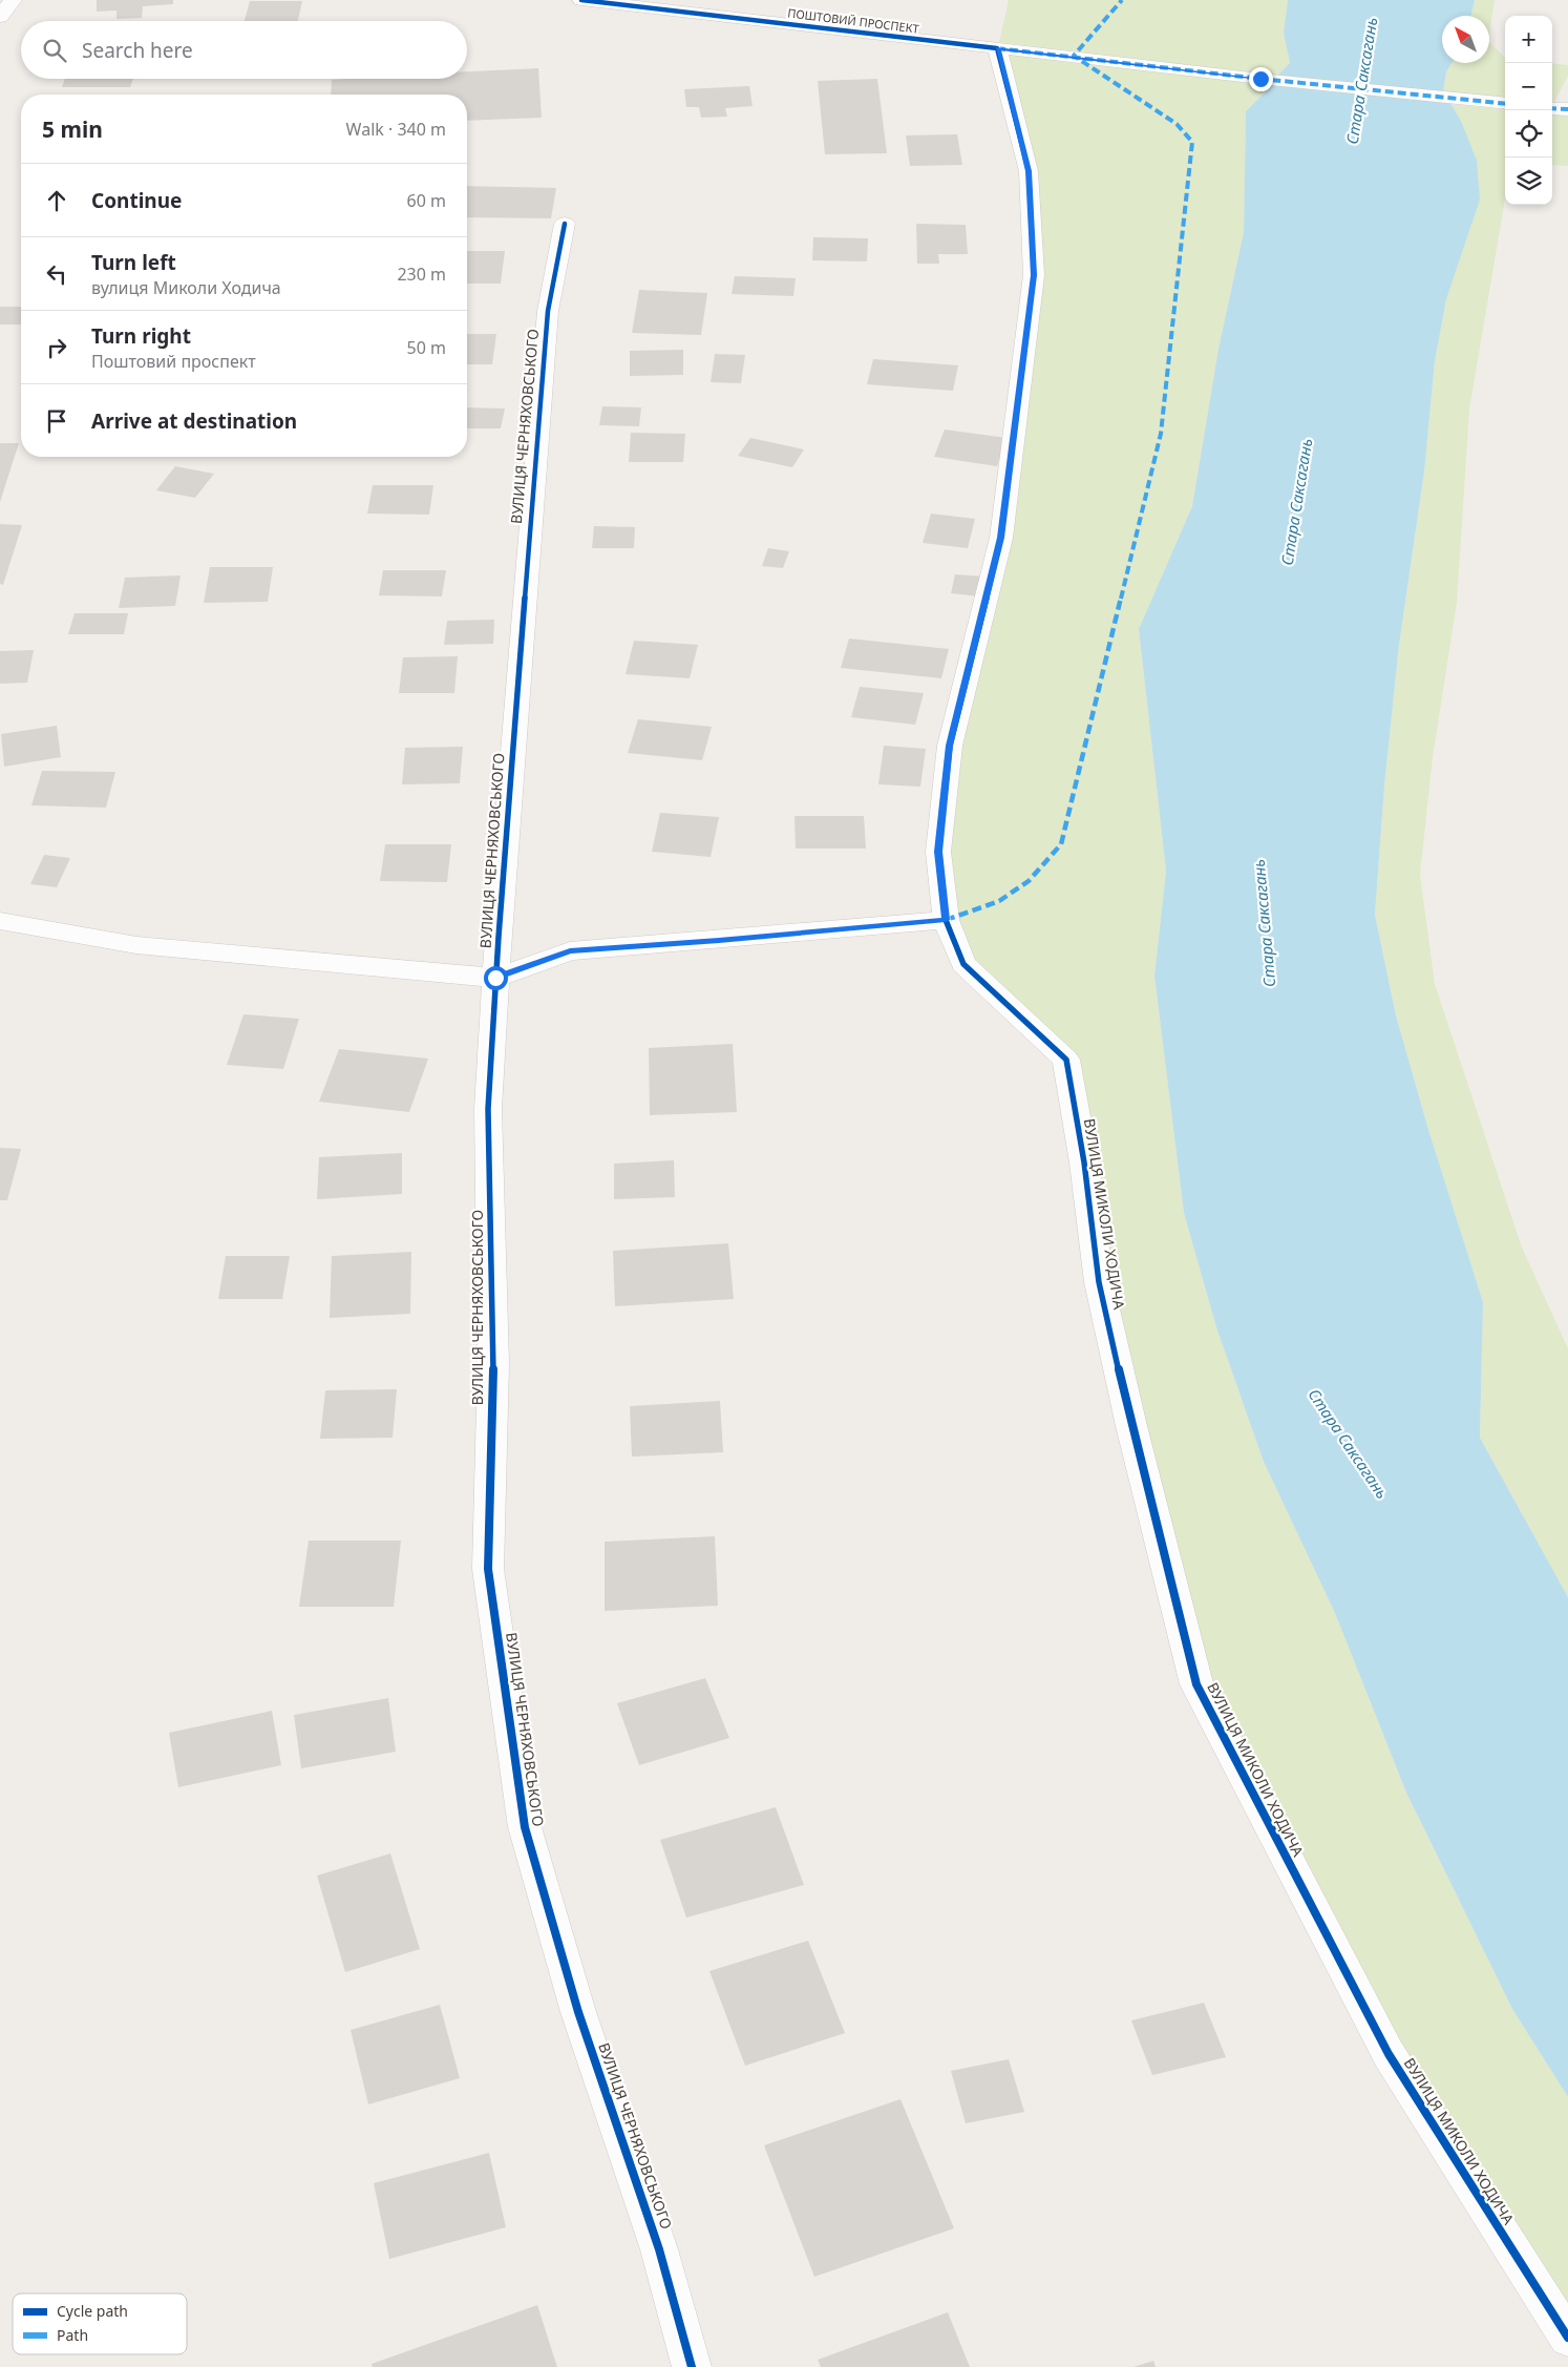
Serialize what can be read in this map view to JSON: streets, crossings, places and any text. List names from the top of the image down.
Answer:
{
  "streets": {
    "street": ["ПОШТОВИЙ ПРОСПЕКТ", "ВУЛИЦЯ ЧЕРНЯХОВСЬКОГО", "ВУЛИЦЯ МИКОЛИ ХОДИЧА"]
  },
  "crossings": [
    ["ПОШТОВИЙ ПРОСПЕКТ", "ВУЛИЦЯ МИКОЛИ ХОДИЧА"]
  ],
  "water": ["Стара Саксагань"],
  "legend": ["Cycle path", "Path"],
  "north": "top left",
  "page": {
    "map_buttons": ["+", "−"],
    "search": "Search here",
    "heading": ["5 min", "Walk · 340 m"],
    "list": [
      ["Continue", "60 m"],
      ["Turn left", "вулиця Миколи Ходича", "230 m"],
      ["Turn right", "Поштовий проспект", "50 m"],
      "Arrive at destination"
    ]
  }
}
